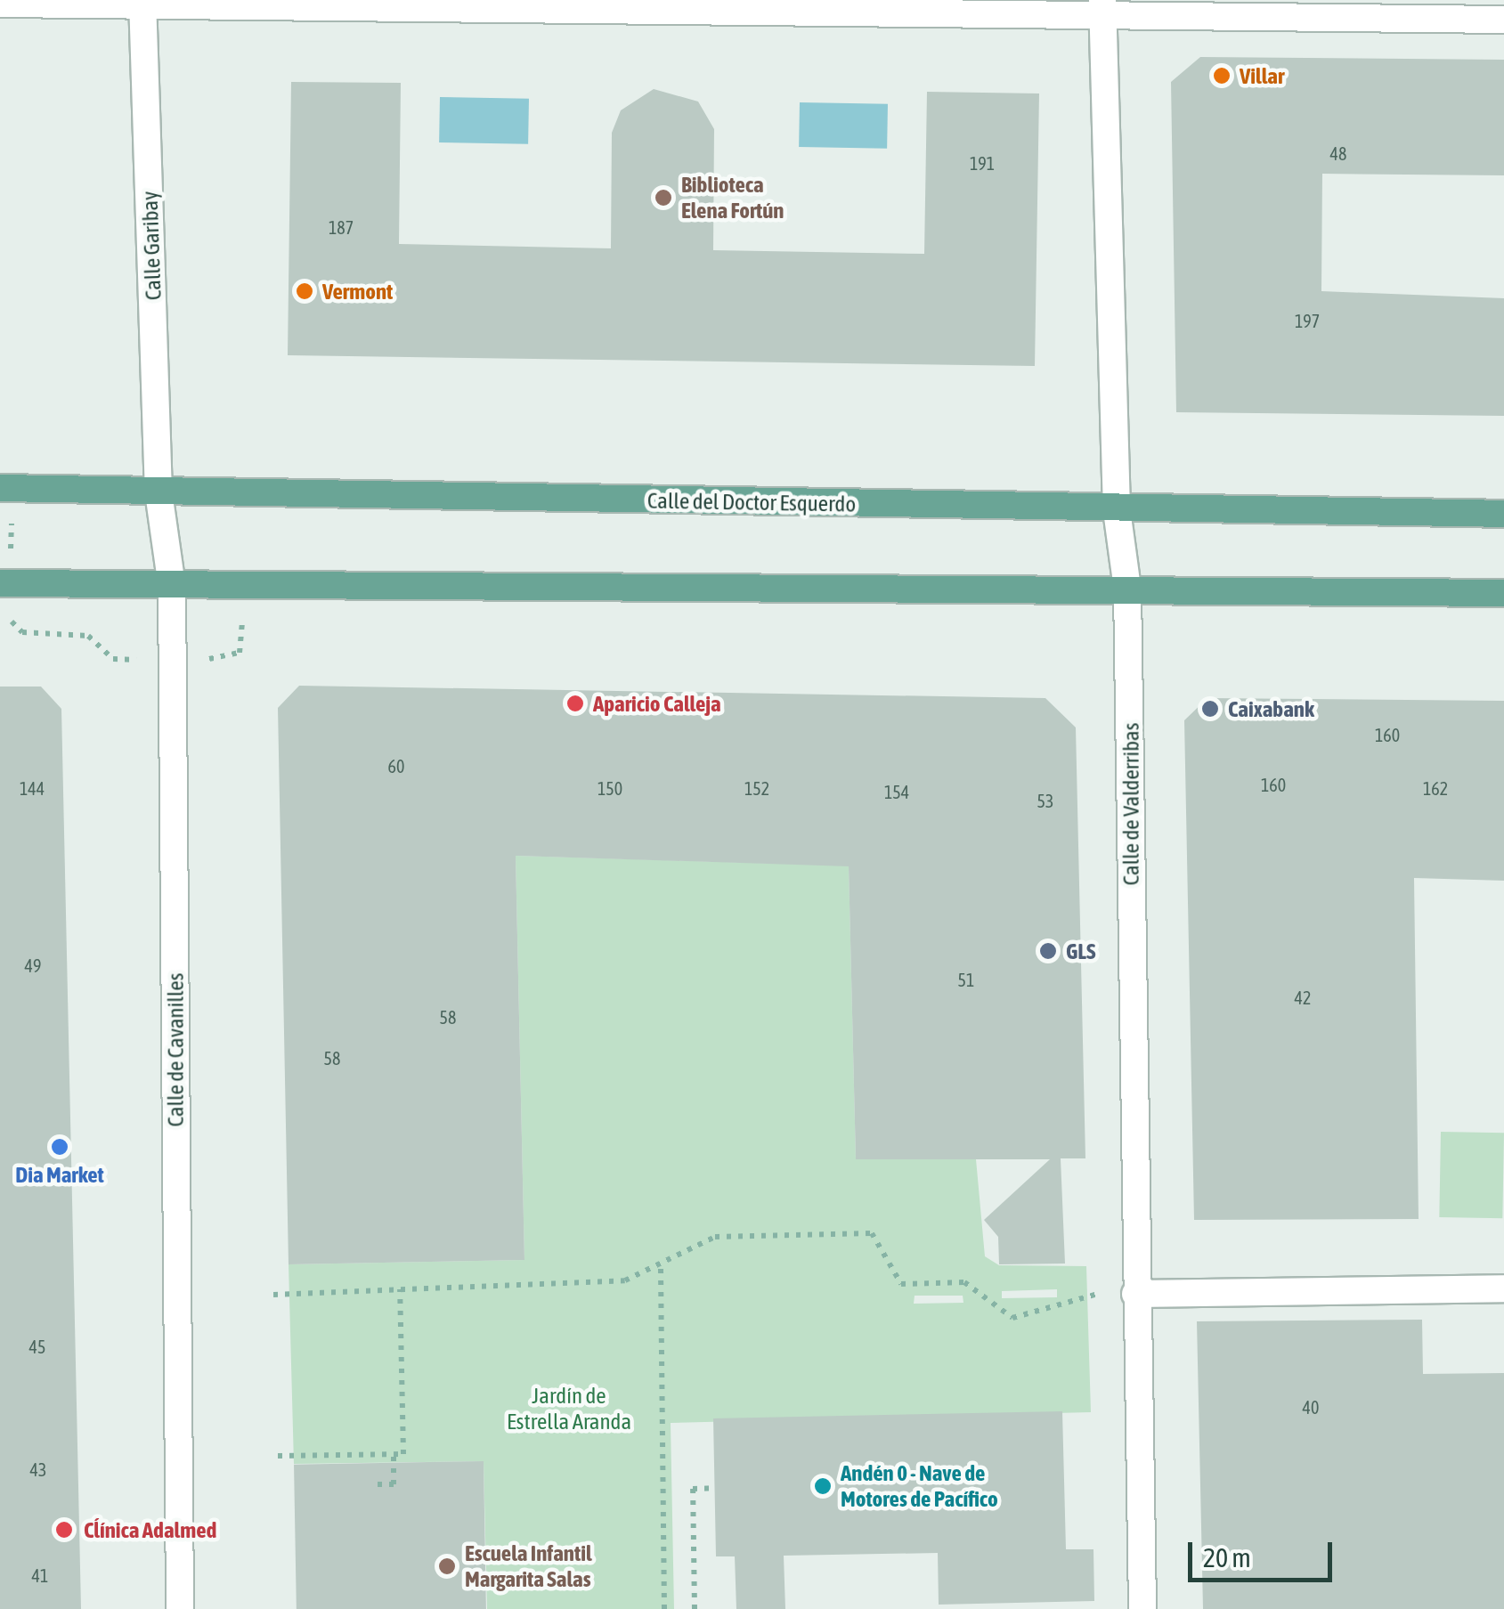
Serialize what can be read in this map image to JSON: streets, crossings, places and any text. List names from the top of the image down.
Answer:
{
  "streets": {
    "main road": ["Calle del Doctor Esquerdo"],
    "street": ["Calle Garibay", "Calle de Valderribas", "Calle de Cavanilles"]
  },
  "crossings": [
    ["Calle Garibay", "Calle del Doctor Esquerdo"],
    ["Calle Garibay", "Calle de Cavanilles"],
    ["Calle del Doctor Esquerdo", "Calle de Valderribas"],
    ["Calle del Doctor Esquerdo", "Calle de Cavanilles"]
  ],
  "parks": ["Jardín de Estrella Aranda"],
  "places": [
    "Villar",
    "Biblioteca Elena Fortún",
    "Vermont",
    "Aparicio Calleja",
    "Caixabank",
    "GLS",
    "Dia Market",
    "Andén 0 - Nave de Motores de Pacífico",
    "Cĺínica Adalmed",
    "Escuela Infantil Margarita Salas"
  ],
  "house_numbers": [
    "48",
    "191",
    "187",
    "197",
    "160",
    "60",
    "160",
    "144",
    "150",
    "152",
    "162",
    "154",
    "53",
    "49",
    "51",
    "42",
    "58",
    "58",
    "45",
    "40",
    "43",
    "41"
  ],
  "scale_bar": "20 m"
}
